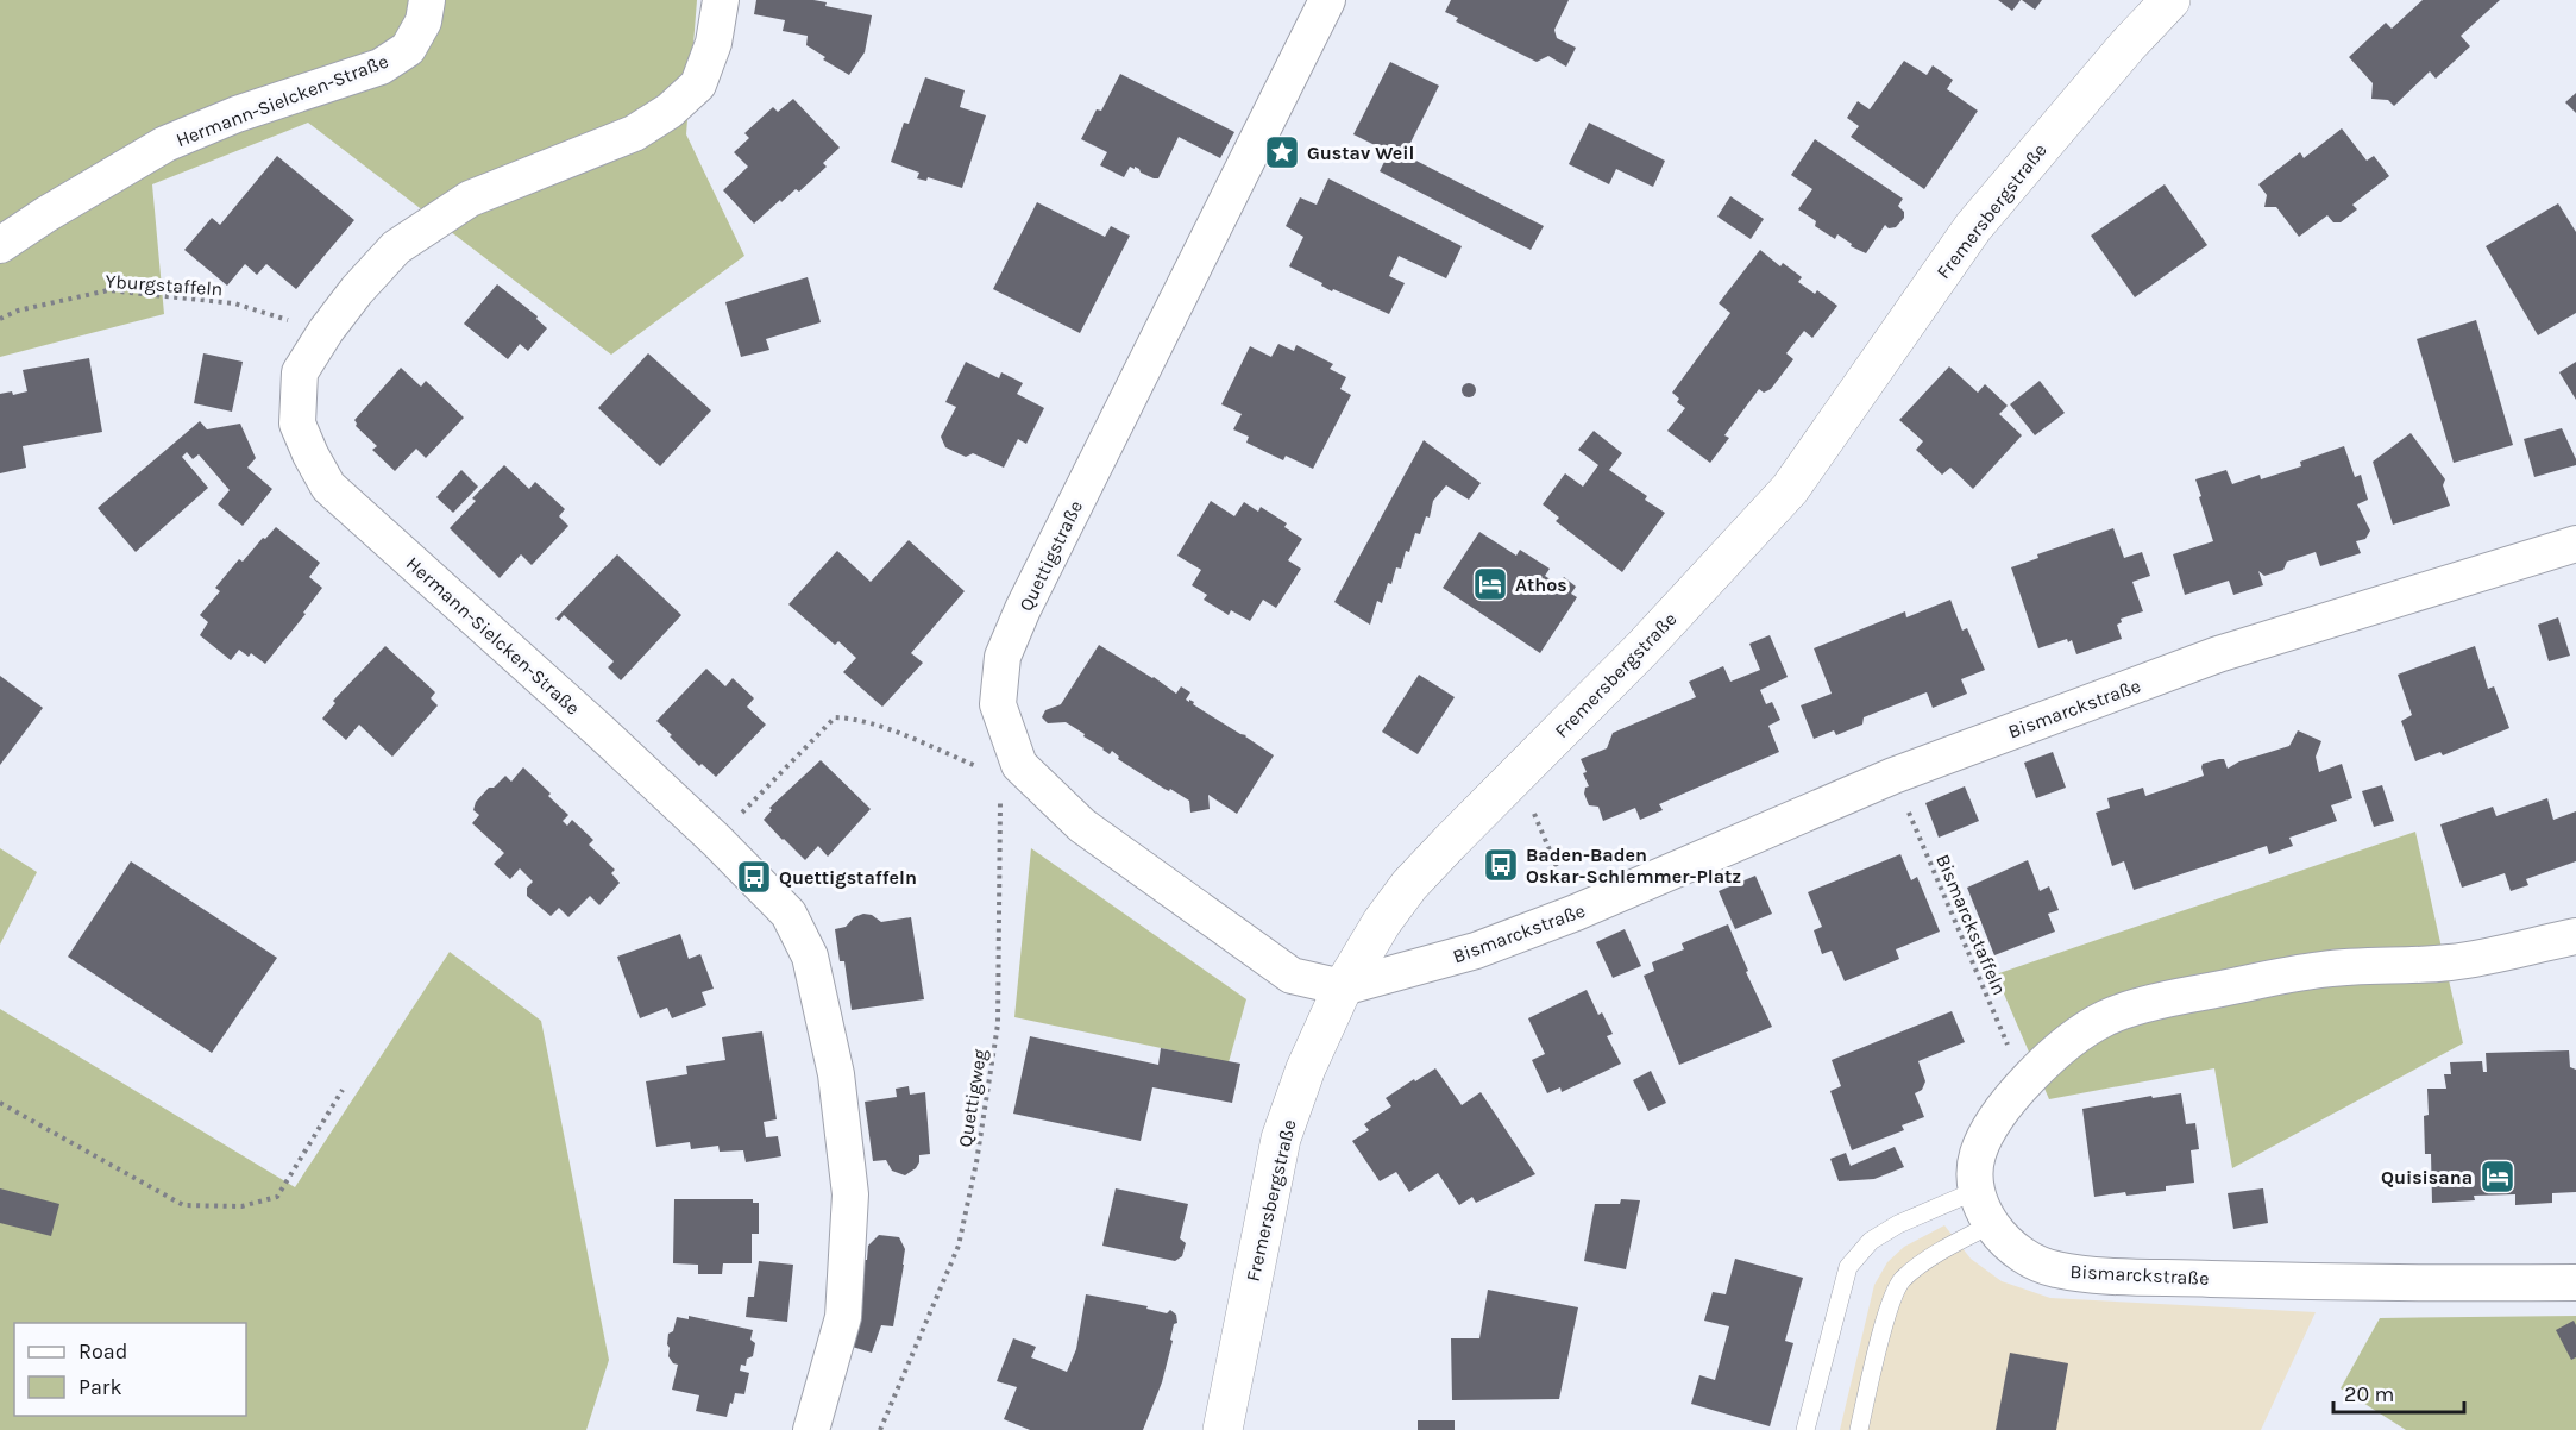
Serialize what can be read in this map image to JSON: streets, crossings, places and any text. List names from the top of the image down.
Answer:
{
  "streets": {
    "main road": ["Fremersbergstraße"],
    "street": ["Hermann-Sielcken-Straße", "Quettigstraße", "Bismarckstraße"],
    "path": ["Yburgstaffeln", "Bismarckstaffeln", "Quettigweg"]
  },
  "crossings": [
    ["Hermann-Sielcken-Straße", "Yburgstaffeln"],
    ["Fremersbergstraße", "Quettigstraße"],
    ["Fremersbergstraße", "Bismarckstraße"],
    ["Quettigstraße", "Bismarckstraße"],
    ["Quettigstraße", "Quettigweg"],
    ["Bismarckstraße", "Bismarckstaffeln"]
  ],
  "places": {
    "place": ["Gustav Weil"],
    "hotel": ["Athos", "Quisisana"],
    "bus stop": ["Baden-Baden Oskar-Schlemmer-Platz", "Quettigstaffeln"]
  },
  "legend": ["Road", "Park"],
  "scale_bar": "20 m"
}
